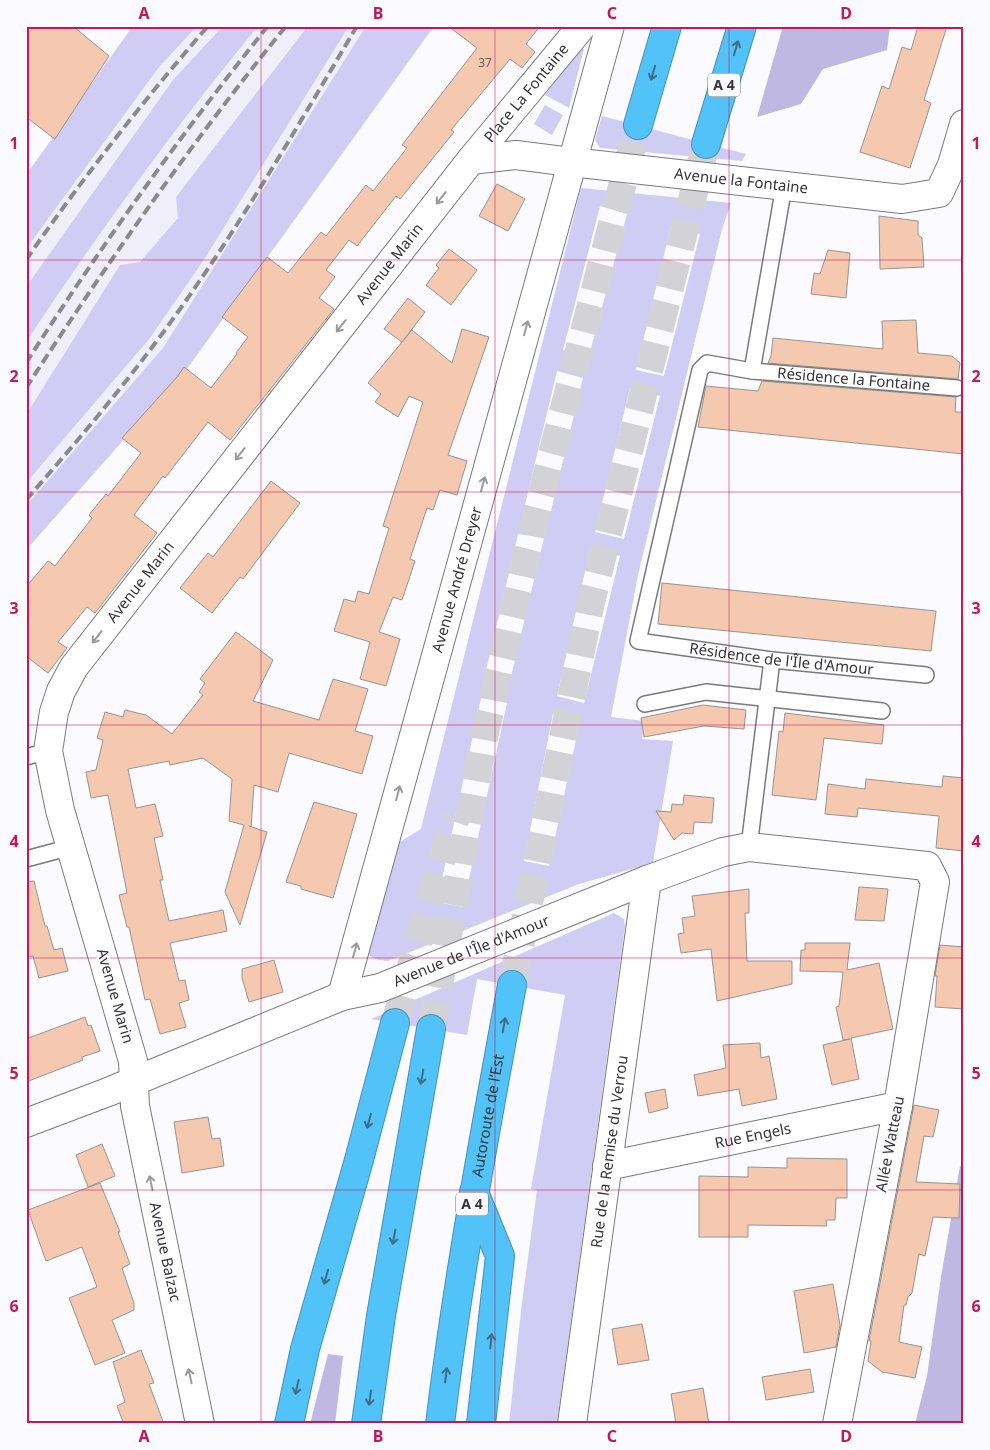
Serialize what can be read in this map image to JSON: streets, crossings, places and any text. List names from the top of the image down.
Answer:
{
  "streets": {
    "highway": ["A 4", "Autoroute de l’Est"],
    "street": [
      "Place La Fontaine",
      "Avenue la Fontaine",
      "Avenue Marin",
      "Avenue André Dreyer",
      "Avenue de l'Île d'Amour",
      "Rue Engels",
      "Allée Watteau",
      "Rue de la Remise du Verrou",
      "Avenue Balzac"
    ],
    "lane": ["Résidence la Fontaine", "Résidence de l'Île d'Amour"]
  },
  "crossings": [
    ["Place La Fontaine", "Avenue la Fontaine"],
    ["Place La Fontaine", "Avenue Marin"],
    ["Avenue la Fontaine", "Avenue Marin"],
    ["Avenue la Fontaine", "Avenue André Dreyer"],
    ["Avenue Marin", "Avenue de l'Île d'Amour"],
    ["Avenue Marin", "Avenue Balzac"],
    ["Résidence la Fontaine", "Résidence de l'Île d'Amour"],
    ["Avenue André Dreyer", "Avenue de l'Île d'Amour"],
    ["Avenue de l'Île d'Amour", "Allée Watteau"],
    ["Avenue de l'Île d'Amour", "Rue de la Remise du Verrou"],
    ["Avenue de l'Île d'Amour", "Avenue Balzac"],
    ["Rue Engels", "Allée Watteau"],
    ["Rue Engels", "Rue de la Remise du Verrou"]
  ],
  "one_way": ["Avenue Marin", "Avenue André Dreyer", "Avenue Balzac"],
  "house_numbers": ["37"],
  "grid": {
    "columns": [
      "A",
      "B",
      "C",
      "D"
    ],
    "rows": [
      "1",
      "2",
      "3",
      "4",
      "5",
      "6"
    ]
  }
}
